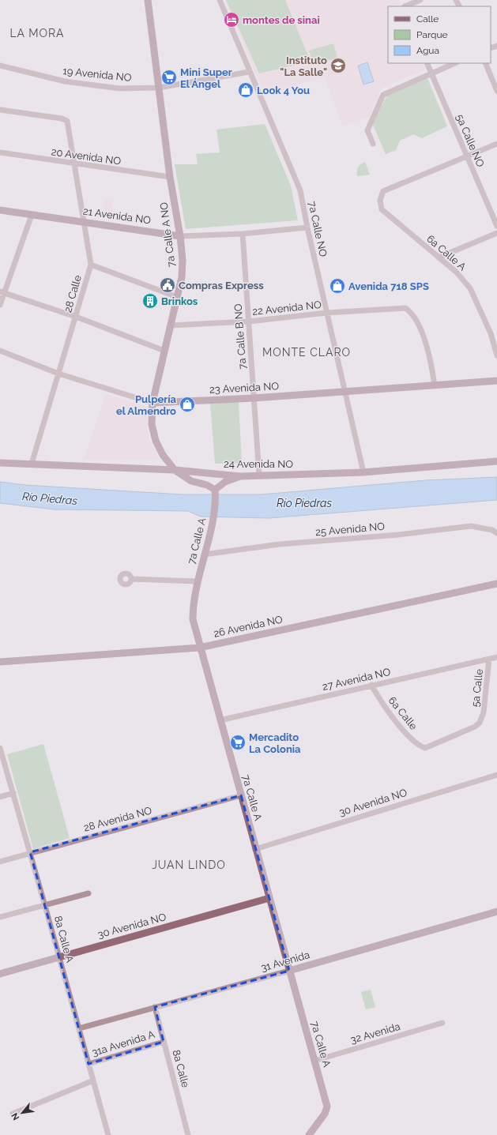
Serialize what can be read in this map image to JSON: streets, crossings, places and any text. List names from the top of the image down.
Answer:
{
  "streets": {
    "street": [
      "19 Avenida NO",
      "5a Calle NO",
      "20 Avenida NO",
      "21 Avenida NO",
      "7a Calle NO",
      "7a Calle A NO",
      "6a Calle A",
      "28 Calle",
      "22 Avenida NO",
      "7a Calle B NO",
      "23 Avenida NO",
      "24 Avenida NO",
      "25 Avenida NO",
      "7a Calle A",
      "26 Avenida NO",
      "27 Avenida NO",
      "5a Calle",
      "6a Calle",
      "30 Avenida NO",
      "28 Avenida NO",
      "8a Calle A",
      "31 Avenida",
      "32 Avenida",
      "31a Avenida A",
      "8a Calle"
    ]
  },
  "crossings": [
    ["19 Avenida NO", "7a Calle NO"],
    ["19 Avenida NO", "7a Calle A NO"],
    ["5a Calle NO", "6a Calle A"],
    ["20 Avenida NO", "7a Calle A NO"],
    ["20 Avenida NO", "28 Calle"],
    ["21 Avenida NO", "7a Calle NO"],
    ["21 Avenida NO", "7a Calle A NO"],
    ["21 Avenida NO", "28 Calle"],
    ["21 Avenida NO", "7a Calle B NO"],
    ["7a Calle NO", "22 Avenida NO"],
    ["7a Calle NO", "23 Avenida NO"],
    ["7a Calle NO", "24 Avenida NO"],
    ["7a Calle A NO", "22 Avenida NO"],
    ["7a Calle A NO", "23 Avenida NO"],
    ["7a Calle A NO", "24 Avenida NO"],
    ["7a Calle A NO", "7a Calle A"],
    ["28 Calle", "23 Avenida NO"],
    ["28 Calle", "24 Avenida NO"],
    ["22 Avenida NO", "7a Calle B NO"],
    ["22 Avenida NO", "23 Avenida NO"],
    ["7a Calle B NO", "23 Avenida NO"],
    ["7a Calle B NO", "24 Avenida NO"],
    ["25 Avenida NO", "7a Calle A"],
    ["7a Calle A", "26 Avenida NO"],
    ["7a Calle A", "27 Avenida NO"],
    ["7a Calle A", "30 Avenida NO"],
    ["7a Calle A", "28 Avenida NO"],
    ["7a Calle A", "31 Avenida"],
    ["7a Calle A", "32 Avenida"],
    ["27 Avenida NO", "5a Calle"],
    ["27 Avenida NO", "6a Calle"],
    ["5a Calle", "6a Calle"],
    ["30 Avenida NO", "8a Calle A"],
    ["28 Avenida NO", "8a Calle A"],
    ["8a Calle A", "31 Avenida"],
    ["8a Calle A", "31a Avenida A"],
    ["31 Avenida", "8a Calle"],
    ["31a Avenida A", "8a Calle"]
  ],
  "districts": ["LA MORA", "MONTE CLARO", "JUAN LINDO"],
  "water": ["Río Piedras"],
  "places": {
    "hotel": ["montes de sinai"],
    "school or university": ["Instituto \"La Salle\""],
    "supermarket": ["Mini Super El Ángel", "Mercadito La Colonia"],
    "shop": ["Look 4 You", "Avenida 718 SPS", "Pulpería el Almendro"],
    "public building": ["Compras Express"],
    "building": ["Brinkos"]
  },
  "legend": ["Calle", "Parque", "Agua"],
  "north": "bottom left"
}
